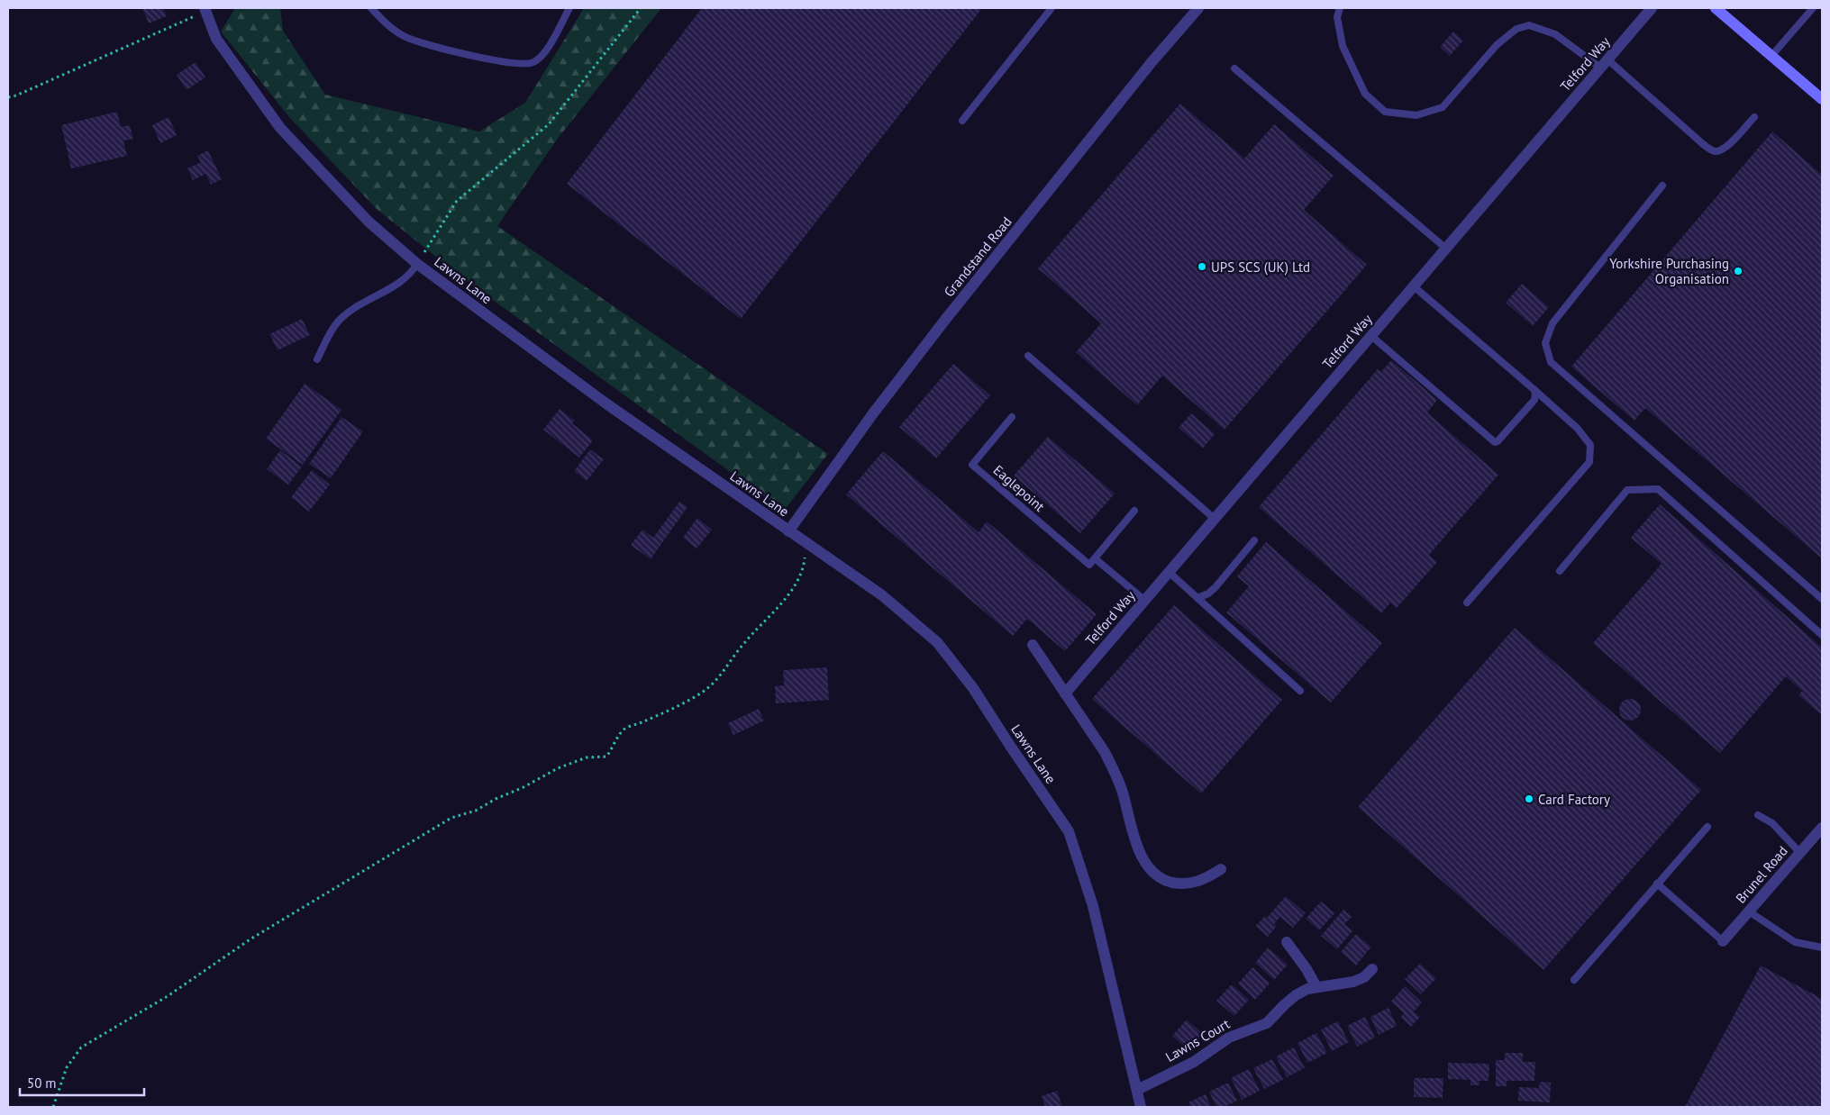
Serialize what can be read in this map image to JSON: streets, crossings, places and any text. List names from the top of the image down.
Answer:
{
  "streets": {
    "street": [
      "Telford Way",
      "Grandstand Road",
      "Lawns Lane",
      "Brunel Road",
      "Lawns Court"
    ],
    "lane": ["Eaglepoint"]
  },
  "crossings": [
    ["Telford Way", "Eaglepoint"],
    ["Grandstand Road", "Lawns Lane"],
    ["Lawns Lane", "Lawns Court"]
  ],
  "places": ["UPS SCS (UK) Ltd", "Yorkshire Purchasing Organisation", "Card Factory"],
  "scale_bar": "50 m"
}
